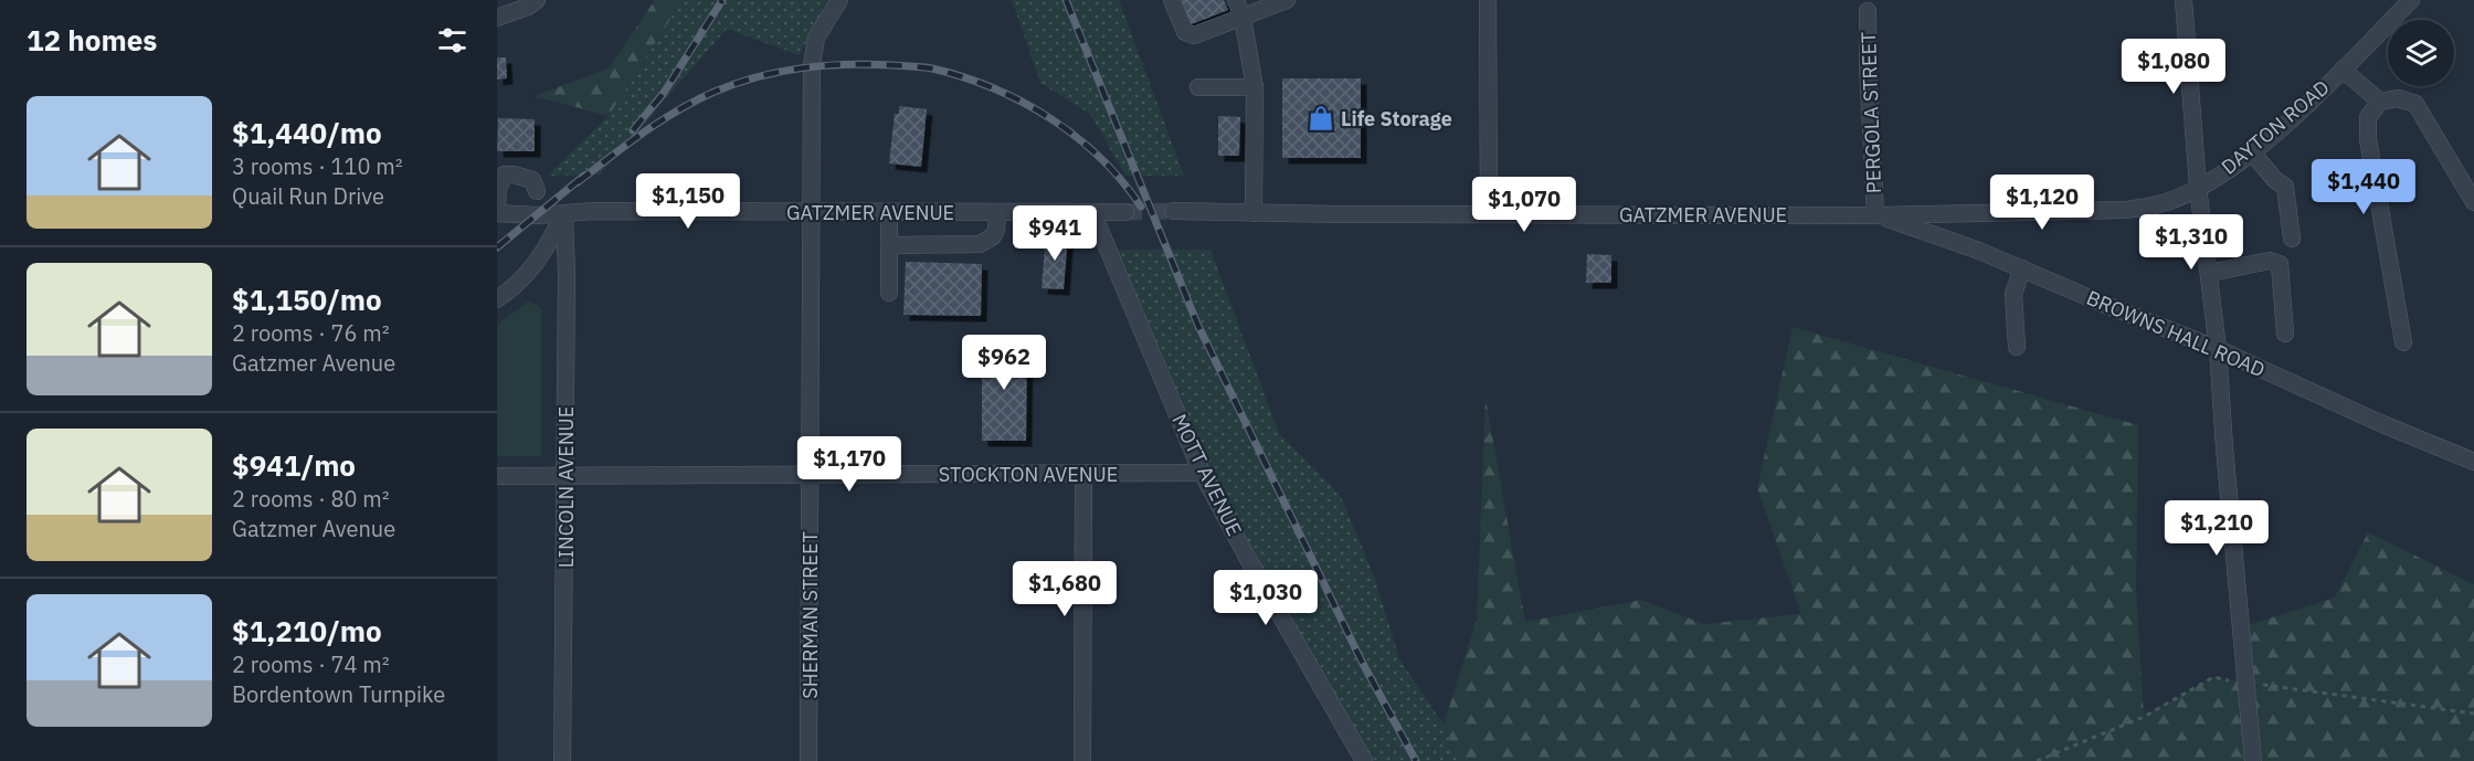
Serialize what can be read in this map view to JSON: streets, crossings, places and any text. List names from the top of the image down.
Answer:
{
  "streets": {
    "street": [
      "PERGOLA STREET",
      "DAYTON ROAD",
      "GATZMER AVENUE",
      "BROWNS HALL ROAD",
      "STOCKTON AVENUE",
      "MOTT AVENUE",
      "LINCOLN AVENUE",
      "SHERMAN STREET"
    ]
  },
  "crossings": [
    ["PERGOLA STREET", "DAYTON ROAD"],
    ["PERGOLA STREET", "GATZMER AVENUE"],
    ["PERGOLA STREET", "BROWNS HALL ROAD"],
    ["DAYTON ROAD", "GATZMER AVENUE"],
    ["DAYTON ROAD", "BROWNS HALL ROAD"],
    ["GATZMER AVENUE", "BROWNS HALL ROAD"],
    ["GATZMER AVENUE", "MOTT AVENUE"],
    ["GATZMER AVENUE", "LINCOLN AVENUE"],
    ["GATZMER AVENUE", "SHERMAN STREET"],
    ["STOCKTON AVENUE", "MOTT AVENUE"],
    ["STOCKTON AVENUE", "LINCOLN AVENUE"],
    ["STOCKTON AVENUE", "SHERMAN STREET"]
  ],
  "places": {
    "shop": ["Life Storage"]
  },
  "page": {
    "heading": "12 homes",
    "price": [
      "$1,080",
      "$1,440",
      "$1,150",
      "$1,120",
      "$1,070",
      "$941",
      "$1,310",
      "$962",
      "$1,170",
      "$1,210",
      "$1,680",
      "$1,030"
    ],
    "list": [
      {
        "name": "$1,440/mo",
        "note": "3 rooms · 110 m² · Quail Run Drive"
      },
      {
        "name": "$1,150/mo",
        "note": "2 rooms · 76 m² · Gatzmer Avenue"
      },
      {
        "name": "$941/mo",
        "note": "2 rooms · 80 m² · Gatzmer Avenue"
      },
      {
        "name": "$1,210/mo",
        "note": "2 rooms · 74 m² · Bordentown Turnpike"
      }
    ]
  }
}
